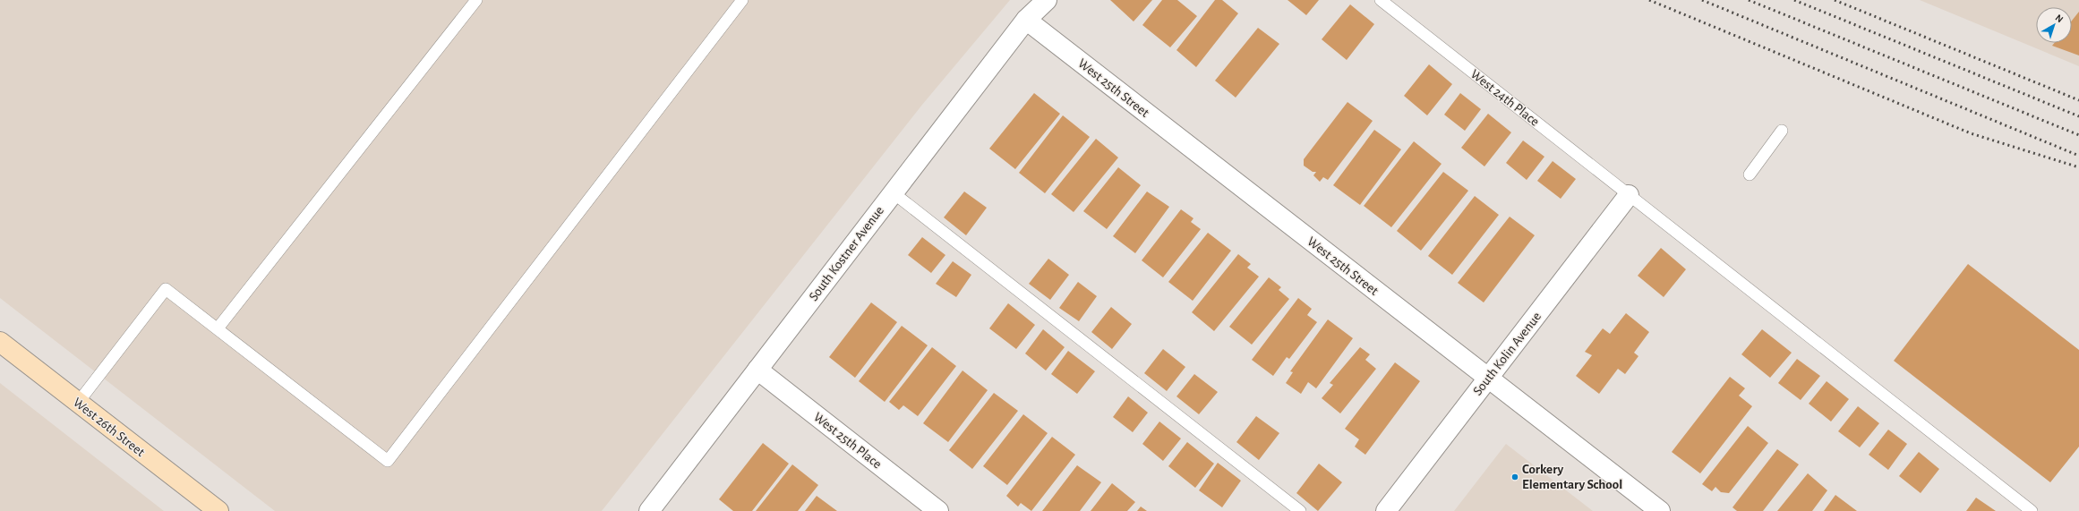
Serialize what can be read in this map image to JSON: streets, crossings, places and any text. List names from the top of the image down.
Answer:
{
  "streets": {
    "main road": ["West 26th Street"],
    "street": [
      "West 25th Street",
      "South Kostner Avenue",
      "South Kolin Avenue",
      "West 25th Place"
    ],
    "lane": ["West 24th Place"]
  },
  "crossings": [
    ["West 25th Street", "South Kostner Avenue"],
    ["West 25th Street", "South Kolin Avenue"],
    ["West 24th Place", "South Kolin Avenue"],
    ["South Kostner Avenue", "West 25th Place"]
  ],
  "places": ["Corkery Elementary School"],
  "north": "top right"
}
